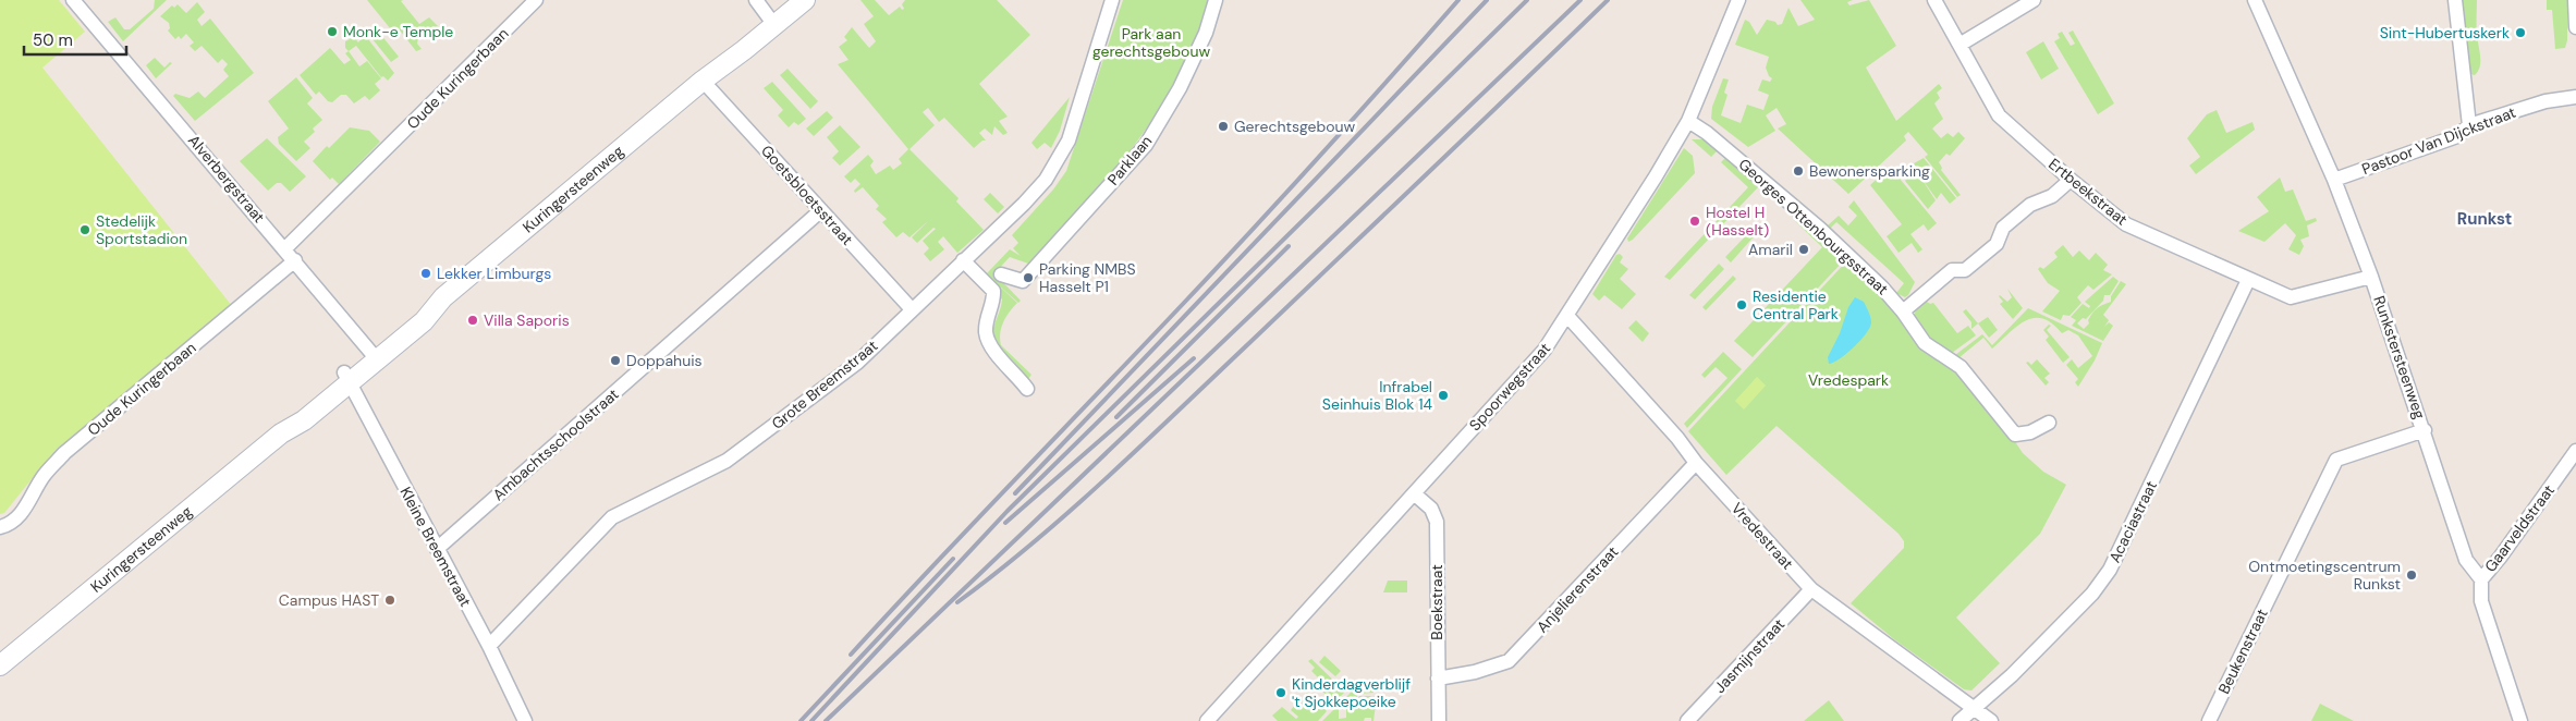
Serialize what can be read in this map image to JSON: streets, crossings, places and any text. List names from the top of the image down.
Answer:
{
  "streets": {
    "main road": ["Kuringersteenweg"],
    "street": [
      "Oude Kuringerbaan",
      "Pastoor Van Dijckstraat",
      "Parklaan",
      "Alverbergstraat",
      "Ertbeekstraat",
      "Goetsbloetsstraat",
      "Georges Ottenbourgsstraat",
      "Runkstersteenweg",
      "Grote Breemstraat",
      "Spoorwegstraat",
      "Ambachtsschoolstraat",
      "Acaciastraat",
      "Gaarveldstraat",
      "Vredestraat",
      "Kleine Breemstraat",
      "Anjelierenstraat",
      "Boekstraat",
      "Beukenstraat",
      "Jasmijnstraat"
    ]
  },
  "crossings": [
    ["Oude Kuringerbaan", "Alverbergstraat"],
    ["Pastoor Van Dijckstraat", "Runkstersteenweg"],
    ["Alverbergstraat", "Kuringersteenweg"],
    ["Kuringersteenweg", "Goetsbloetsstraat"],
    ["Kuringersteenweg", "Kleine Breemstraat"],
    ["Ertbeekstraat", "Runkstersteenweg"],
    ["Ertbeekstraat", "Acaciastraat"],
    ["Goetsbloetsstraat", "Grote Breemstraat"],
    ["Goetsbloetsstraat", "Ambachtsschoolstraat"],
    ["Georges Ottenbourgsstraat", "Spoorwegstraat"],
    ["Runkstersteenweg", "Gaarveldstraat"],
    ["Runkstersteenweg", "Beukenstraat"],
    ["Grote Breemstraat", "Kleine Breemstraat"],
    ["Spoorwegstraat", "Vredestraat"],
    ["Spoorwegstraat", "Boekstraat"],
    ["Ambachtsschoolstraat", "Kleine Breemstraat"],
    ["Acaciastraat", "Vredestraat"],
    ["Vredestraat", "Anjelierenstraat"],
    ["Vredestraat", "Jasmijnstraat"],
    ["Anjelierenstraat", "Boekstraat"]
  ],
  "districts": ["Runkst"],
  "parks": ["Park aan gerechtsgebouw", "Vredespark"],
  "places": [
    "Monk-e Temple",
    "Sint-Hubertuskerk",
    "Gerechtsgebouw",
    "Bewonersparking",
    "Hostel H (Hasselt)",
    "Stedelijk Sportstadion",
    "Amaril",
    "Lekker Limburgs",
    "Parking NMBS Hasselt P1",
    "Residentie Central Park",
    "Villa Saporis",
    "Doppahuis",
    "Infrabel Seinhuis Blok 14",
    "Ontmoetingscentrum Runkst",
    "Campus HAST",
    "Kinderdagverblijf 't Sjokkepoeike"
  ],
  "scale_bar": "50 m"
}
